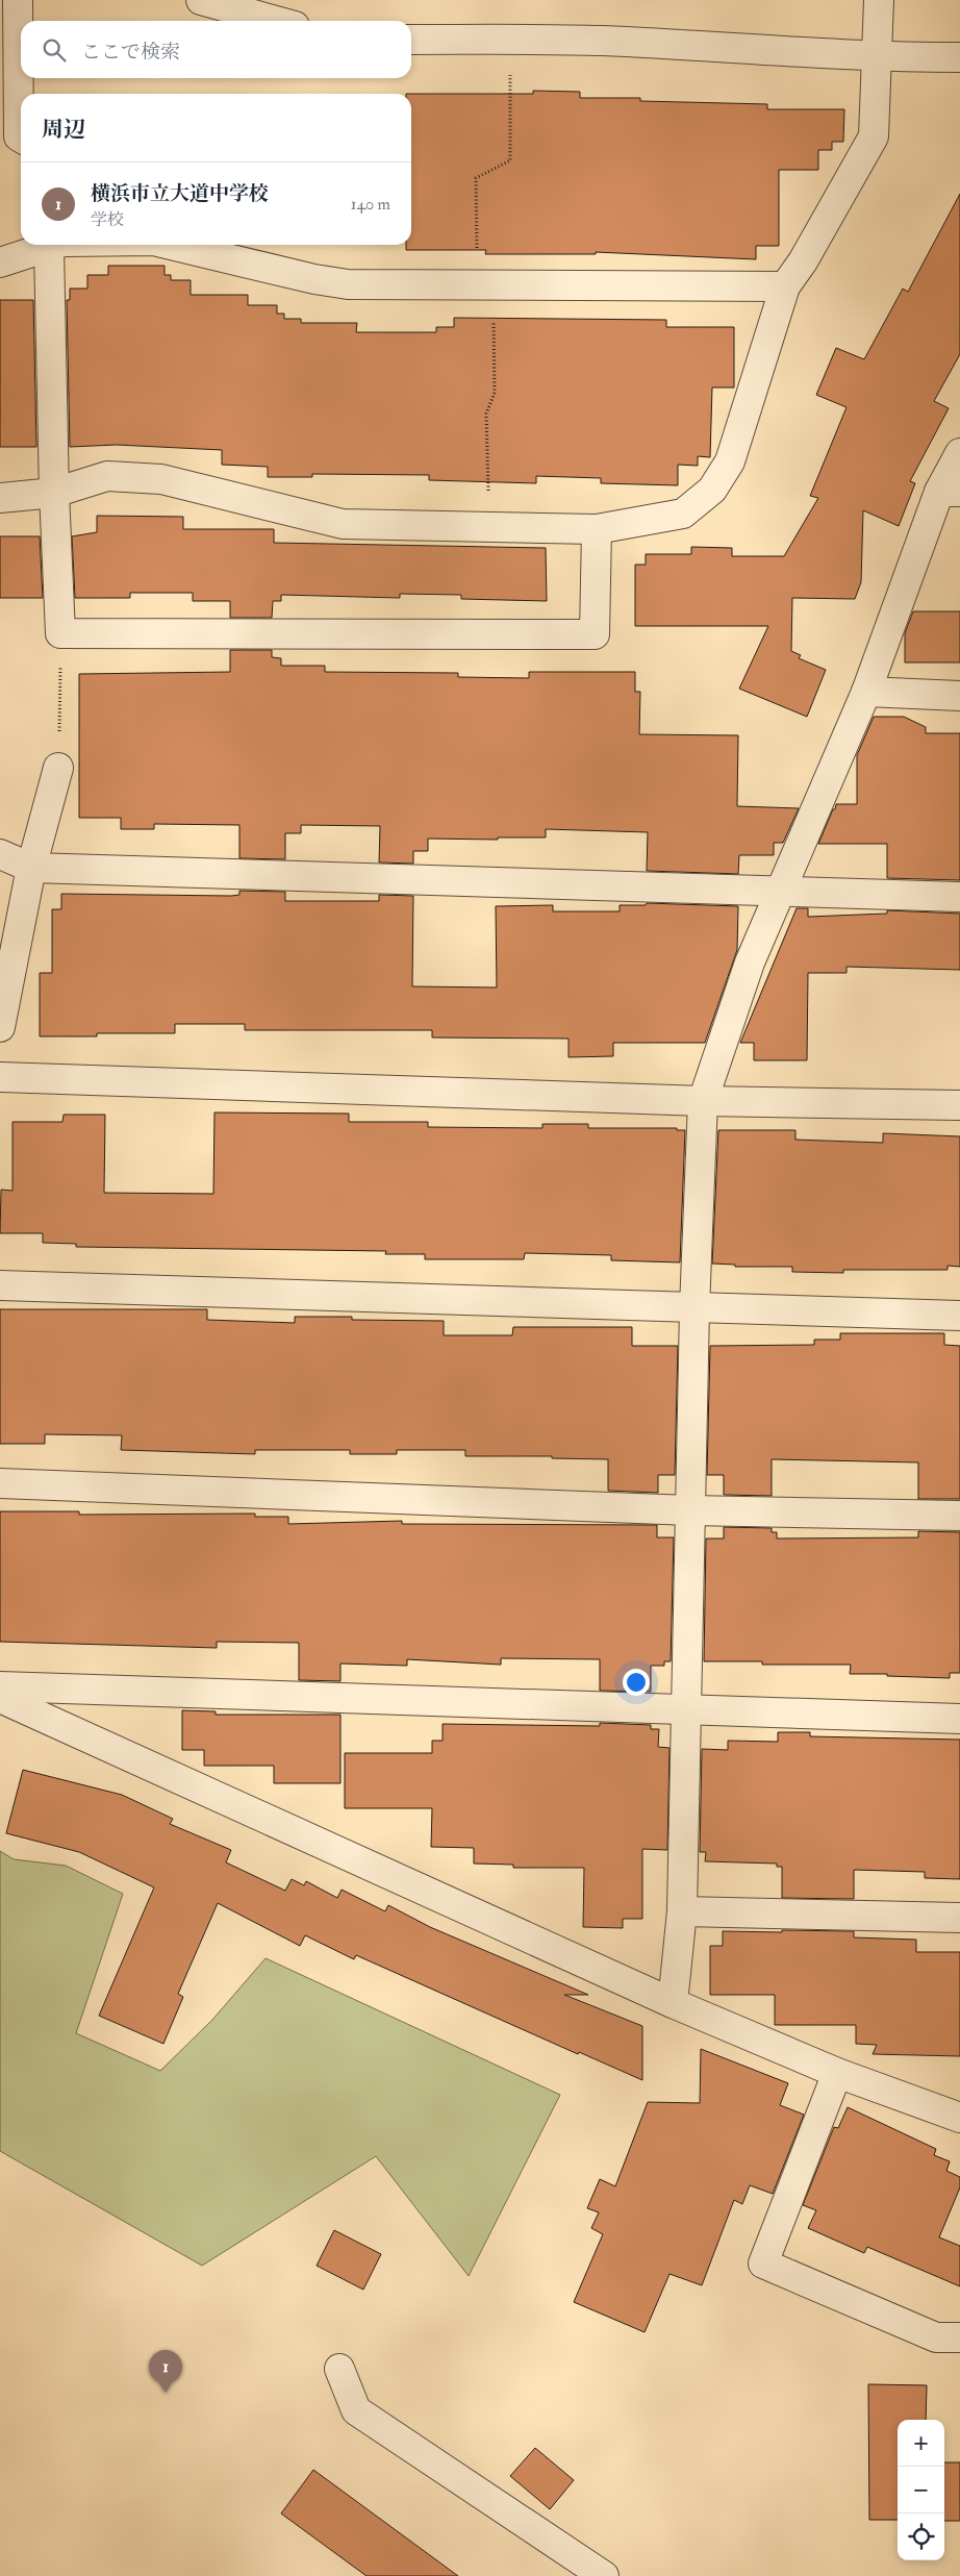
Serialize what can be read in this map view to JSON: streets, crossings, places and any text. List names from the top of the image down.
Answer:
{
  "page": {
    "search": "ここで検索",
    "heading": "周辺",
    "list": [
      {
        "mark": "1",
        "name": "横浜市立大道中学校",
        "note": "学校",
        "value": "140 m"
      }
    ],
    "pins": "1",
    "map_buttons": ["+", "−"]
  }
}
